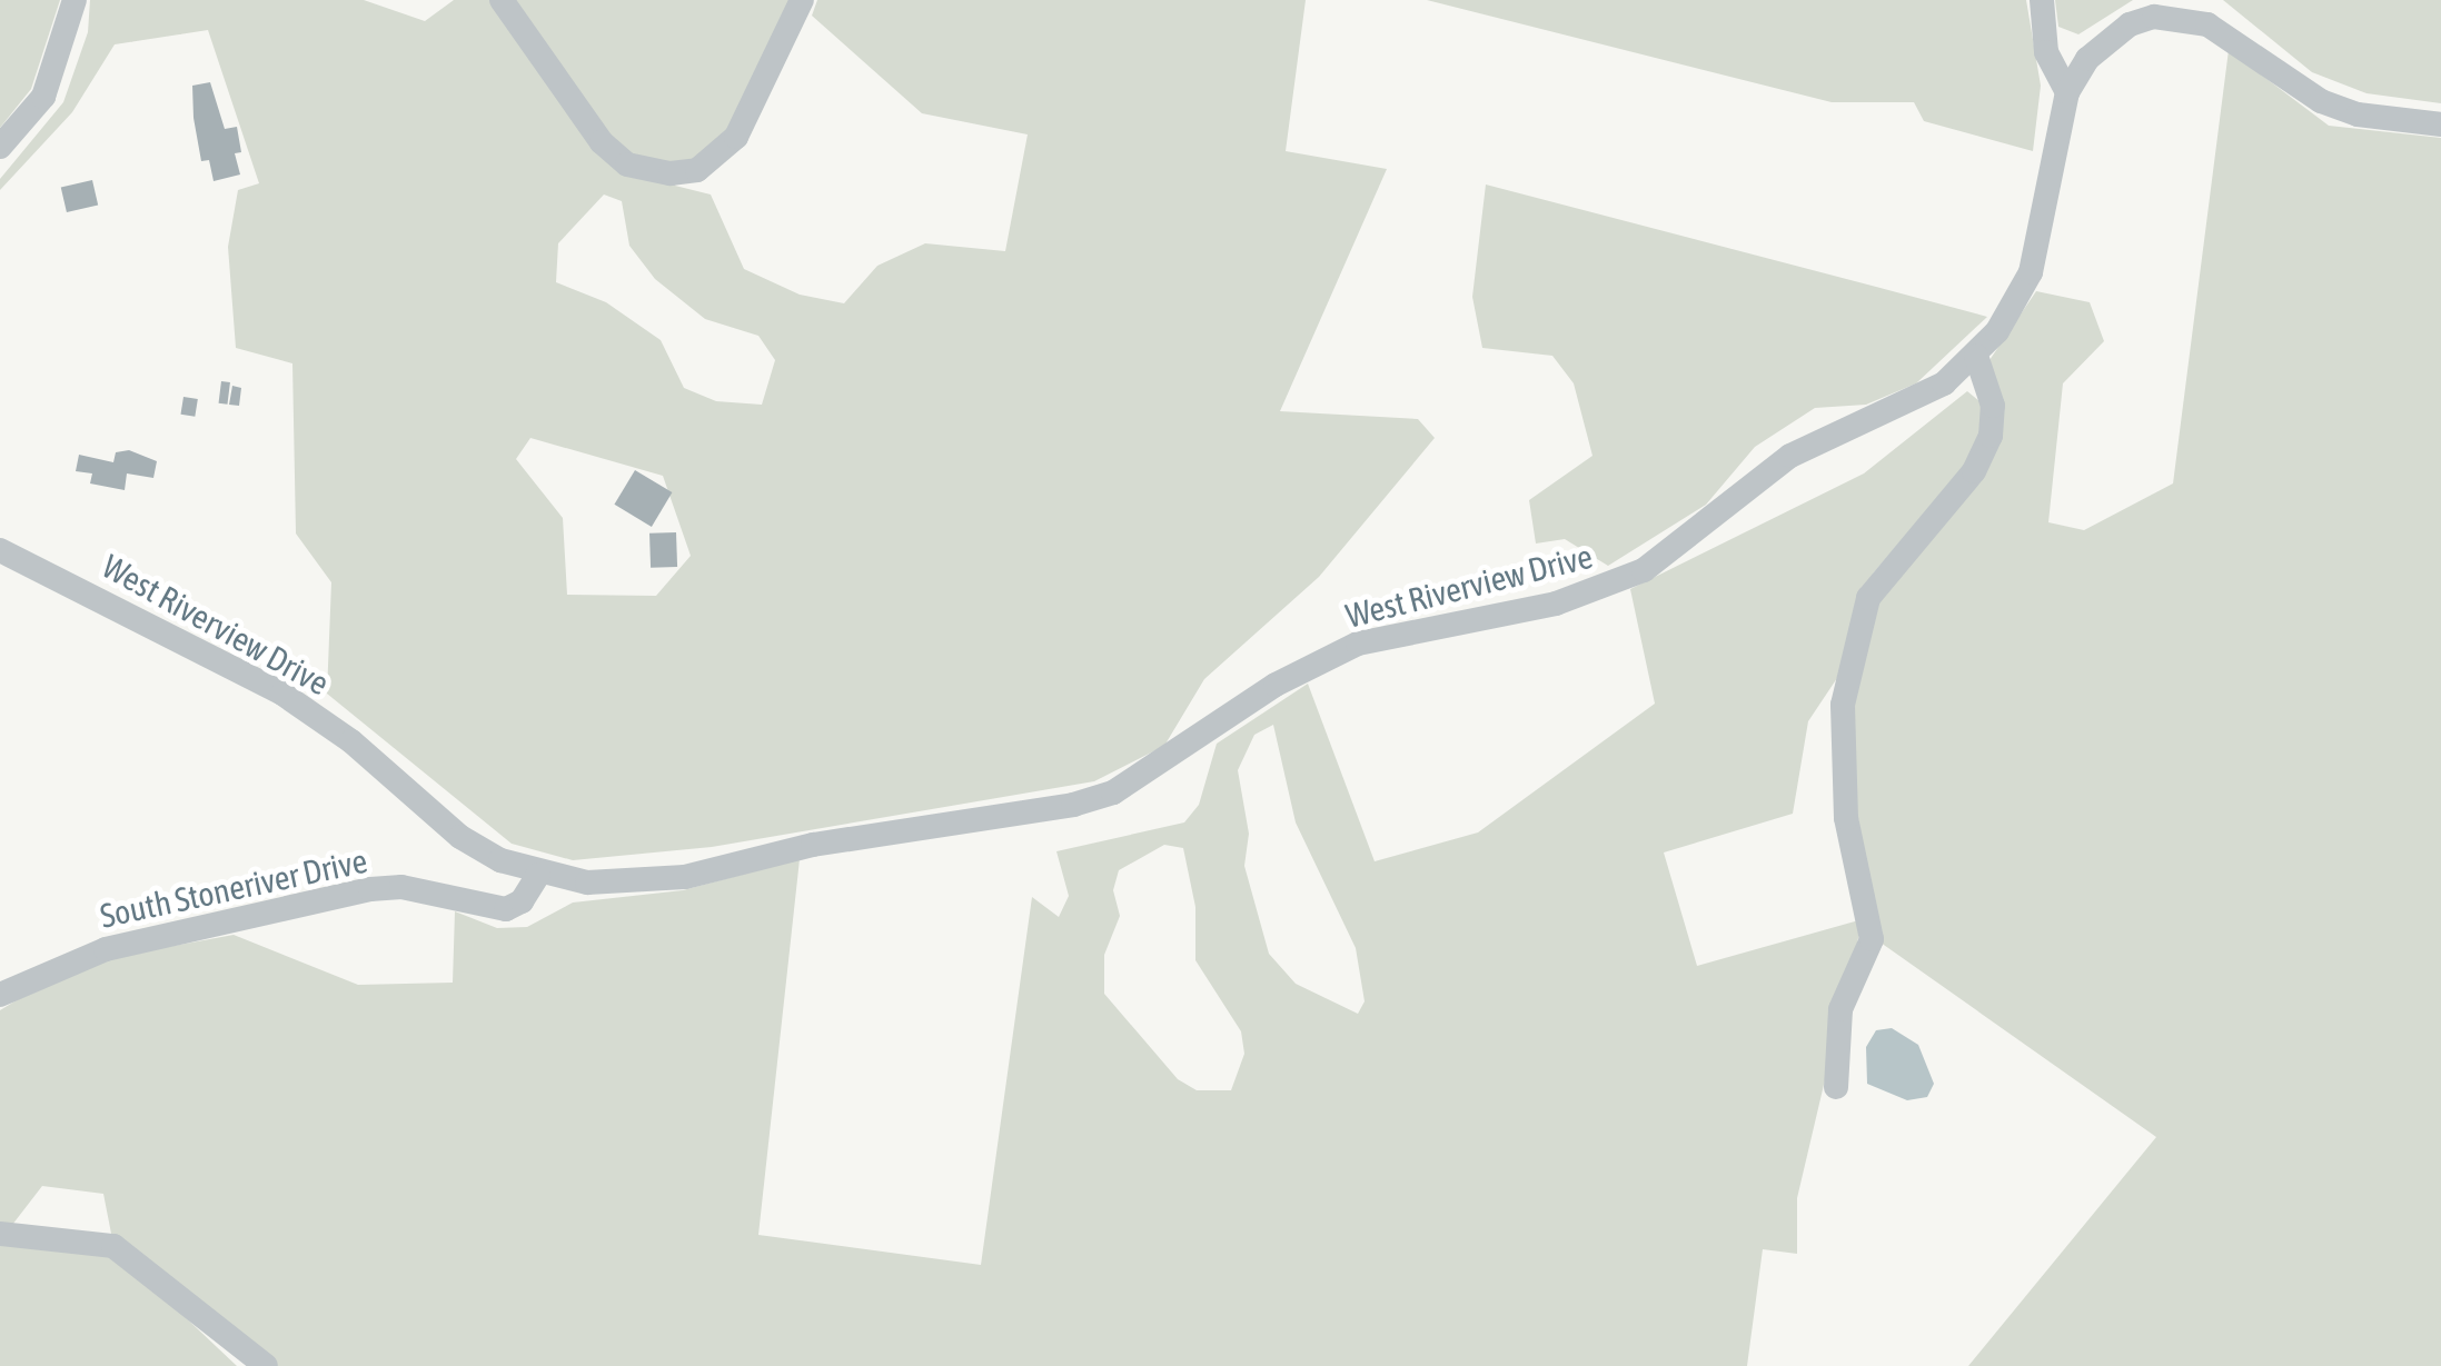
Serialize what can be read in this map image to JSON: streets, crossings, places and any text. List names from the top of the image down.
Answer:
{
  "streets": {
    "street": ["West Riverview Drive", "South Stoneriver Drive"]
  },
  "crossings": [
    ["West Riverview Drive", "South Stoneriver Drive"]
  ]
}
